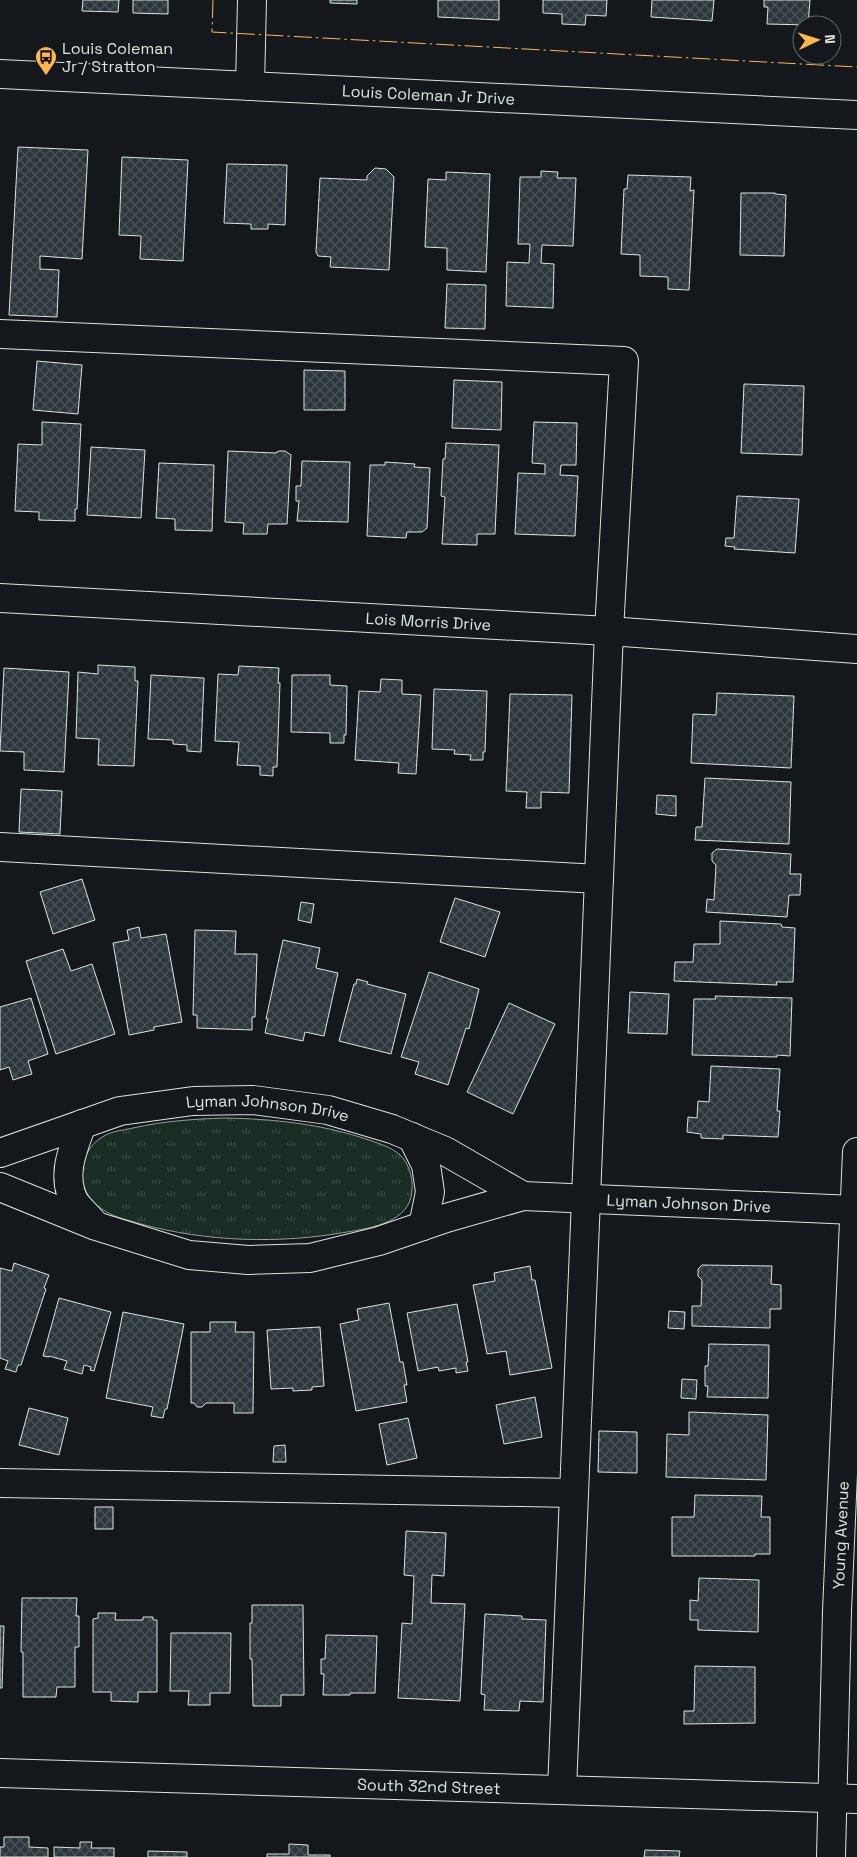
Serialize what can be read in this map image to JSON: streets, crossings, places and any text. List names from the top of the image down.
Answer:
{
  "streets": {
    "street": [
      "Louis Coleman Jr Drive",
      "Lois Morris Drive",
      "Lyman Johnson Drive",
      "Young Avenue",
      "South 32nd Street"
    ]
  },
  "crossings": [
    ["Lyman Johnson Drive", "Young Avenue"],
    ["Young Avenue", "South 32nd Street"]
  ],
  "places": {
    "bus stop": ["Louis Coleman Jr / Stratton"]
  },
  "north": "right"
}
